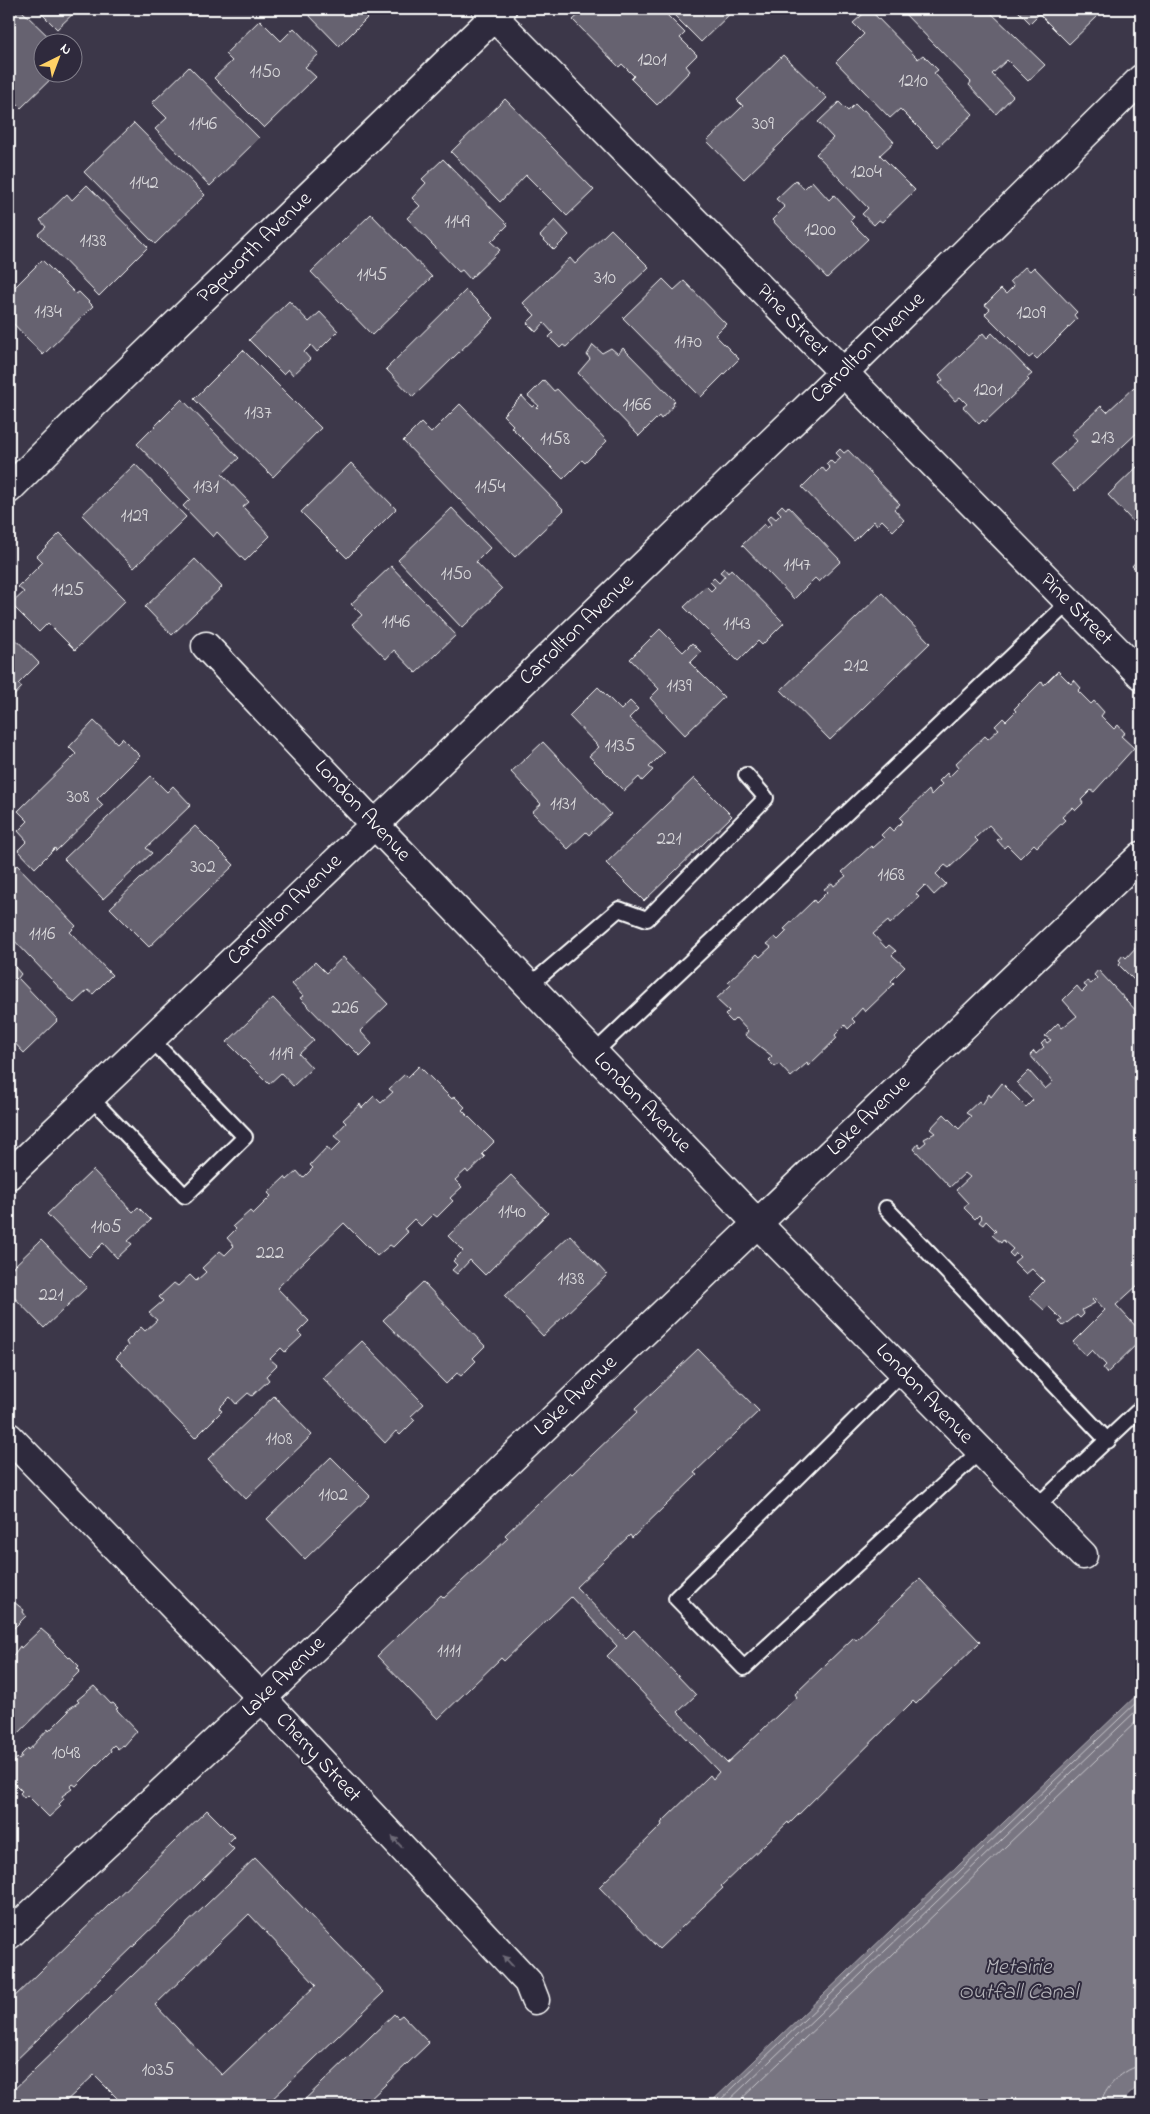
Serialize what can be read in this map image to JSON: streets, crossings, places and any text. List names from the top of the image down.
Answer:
{
  "streets": {
    "street": [
      "Papworth Avenue",
      "Pine Street",
      "Carrollton Avenue",
      "London Avenue",
      "Lake Avenue",
      "Cherry Street"
    ]
  },
  "crossings": [
    ["Papworth Avenue", "Pine Street"],
    ["Pine Street", "Carrollton Avenue"],
    ["Carrollton Avenue", "London Avenue"],
    ["London Avenue", "Lake Avenue"],
    ["Lake Avenue", "Cherry Street"]
  ],
  "one_way": ["Cherry Street"],
  "water": ["Metairie Outfall Canal"],
  "house_numbers": [
    "1201",
    "1150",
    "1210",
    "1146",
    "309",
    "1204",
    "1142",
    "1149",
    "1200",
    "1138",
    "1145",
    "310",
    "1134",
    "1209",
    "1170",
    "1201",
    "1166",
    "1137",
    "213",
    "1158",
    "1131",
    "1154",
    "1129",
    "1147",
    "1150",
    "1125",
    "1146",
    "1143",
    "212",
    "1139",
    "1135",
    "308",
    "1131",
    "221",
    "302",
    "1168",
    "1116",
    "226",
    "1119",
    "1140",
    "1105",
    "222",
    "1138",
    "221",
    "1108",
    "1102",
    "1111",
    "1048",
    "1035"
  ],
  "north": "top right"
}
